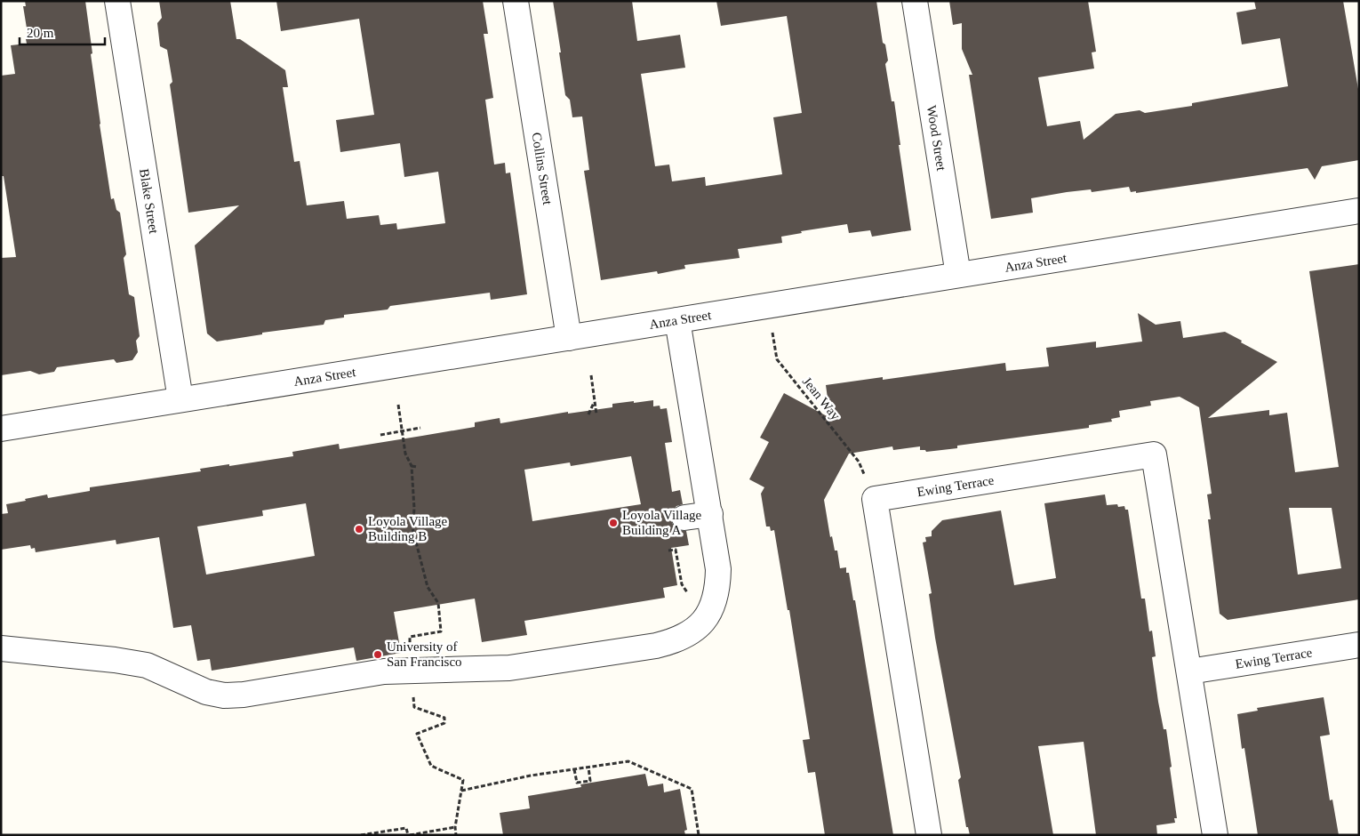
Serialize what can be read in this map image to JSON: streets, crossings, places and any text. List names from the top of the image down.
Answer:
{
  "streets": {
    "street": [
      "Wood Street",
      "Collins Street",
      "Blake Street",
      "Anza Street",
      "Ewing Terrace"
    ],
    "path": ["Jean Way"]
  },
  "crossings": [
    ["Wood Street", "Anza Street"],
    ["Collins Street", "Anza Street"],
    ["Blake Street", "Anza Street"],
    ["Anza Street", "Jean Way"],
    ["Jean Way", "Ewing Terrace"]
  ],
  "places": ["Loyola Village Building A", "Loyola Village Building B", "University of San Francisco"],
  "scale_bar": "20 m"
}
